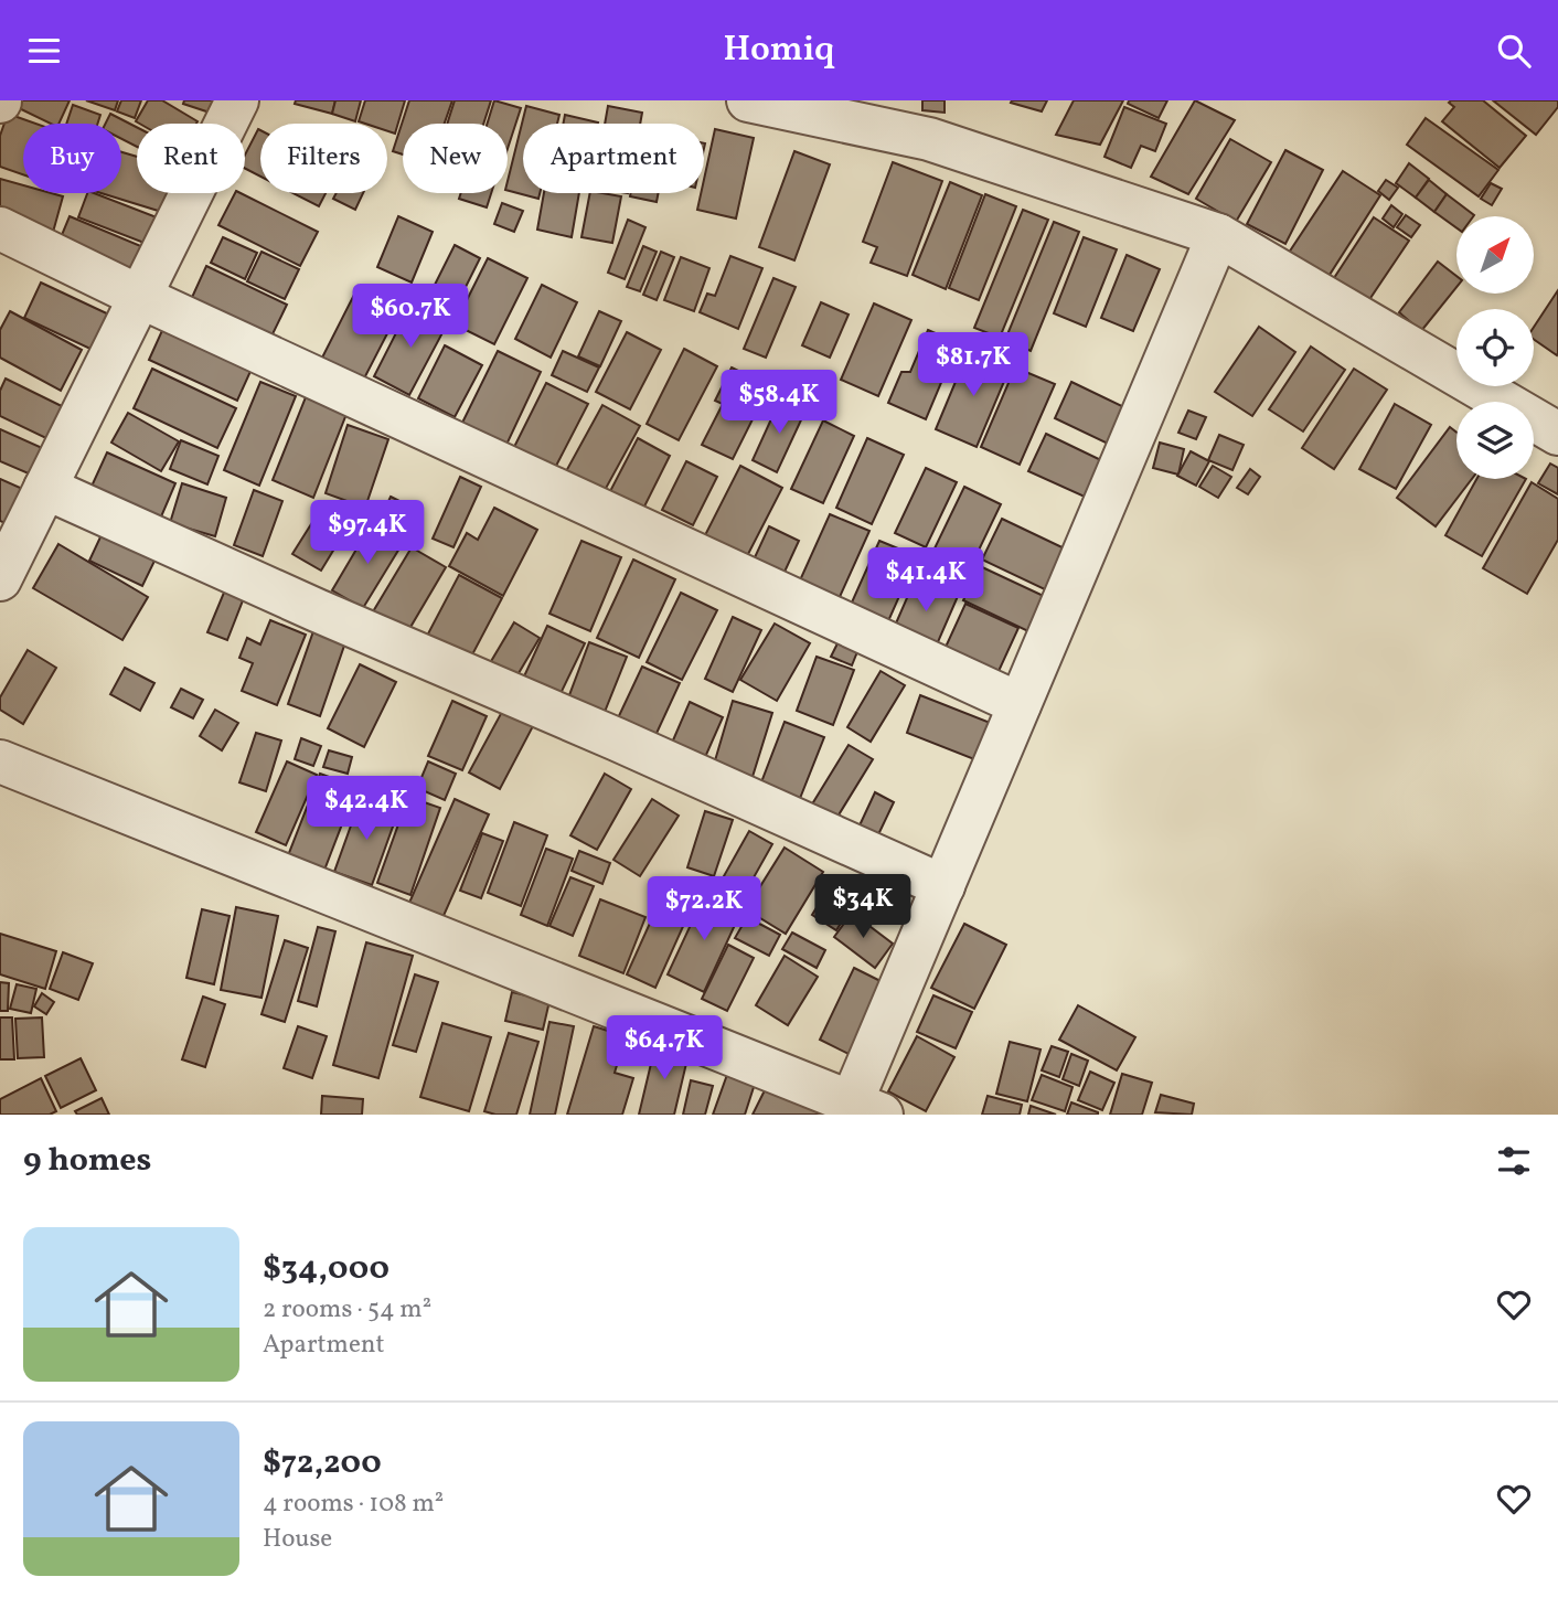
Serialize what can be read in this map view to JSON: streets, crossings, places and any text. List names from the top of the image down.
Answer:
{
  "north": "top right",
  "page": {
    "header": "Homiq",
    "chip": [
      "Buy",
      "Rent",
      "Filters",
      "New",
      "Apartment"
    ],
    "price": [
      "$60.7K",
      "$81.7K",
      "$58.4K",
      "$97.4K",
      "$41.4K",
      "$42.4K",
      "$34K",
      "$72.2K",
      "$64.7K"
    ],
    "heading": "9 homes",
    "list": [
      {
        "name": "$34,000",
        "note": "2 rooms · 54 m² · Apartment"
      },
      {
        "name": "$72,200",
        "note": "4 rooms · 108 m² · House"
      }
    ]
  }
}
